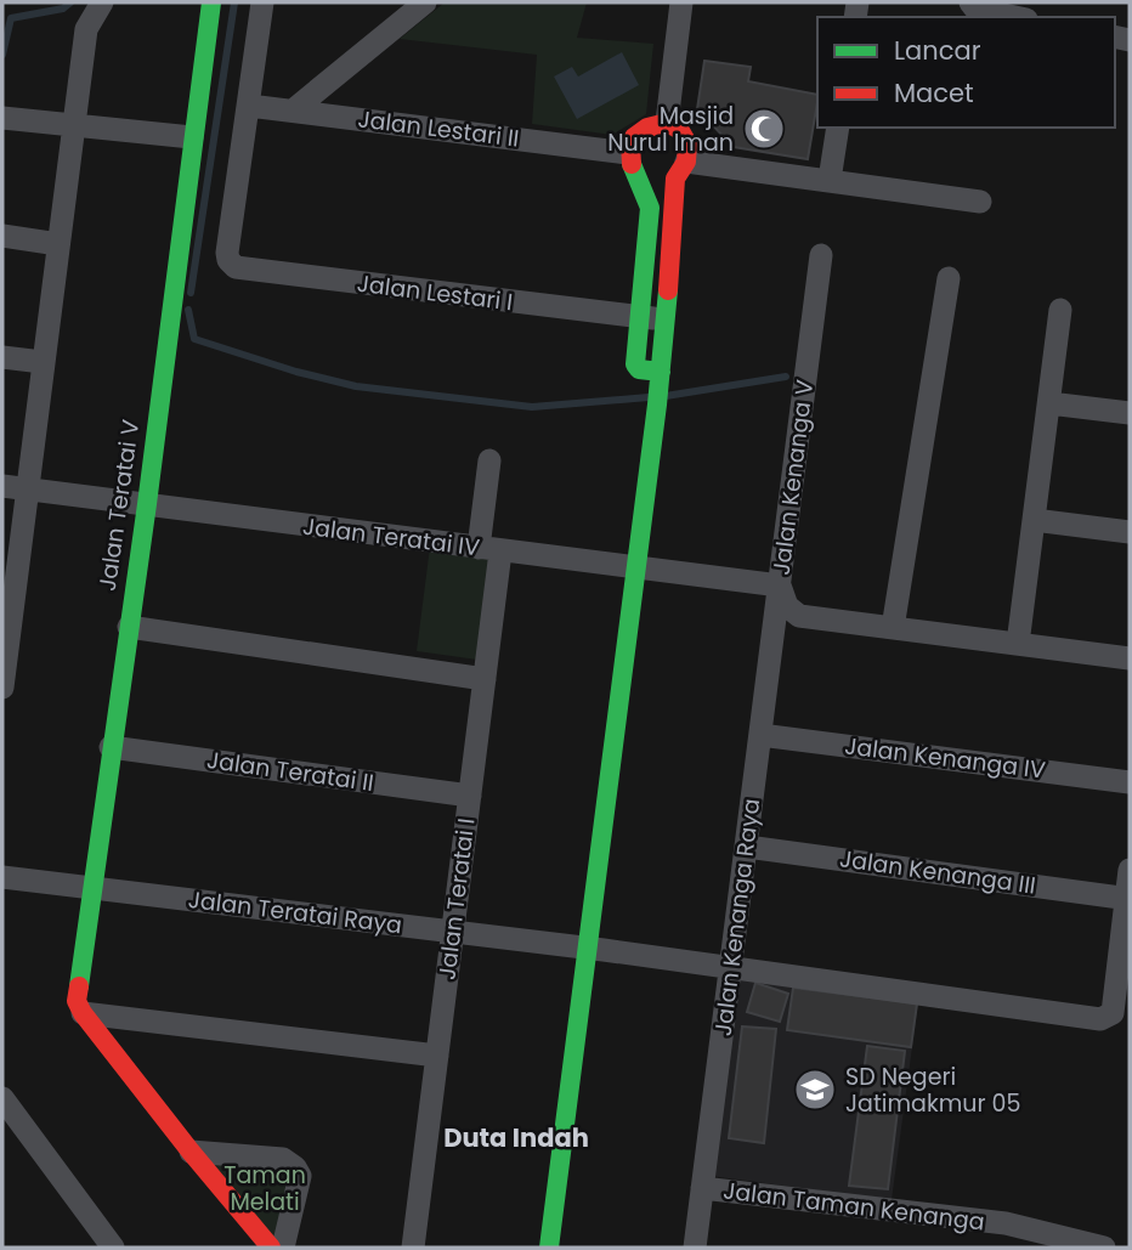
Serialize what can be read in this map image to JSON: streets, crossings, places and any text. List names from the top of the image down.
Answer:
{
  "streets": {
    "street": [
      "Jalan Lestari II",
      "Jalan Lestari I",
      "Jalan Kenanga V",
      "Jalan Teratai V",
      "Jalan Teratai IV",
      "Jalan Kenanga IV",
      "Jalan Teratai II",
      "Jalan Kenanga III",
      "Jalan Teratai I",
      "Jalan Teratai Raya",
      "Jalan Kenanga Raya",
      "Jalan Taman Kenanga"
    ]
  },
  "crossings": [
    ["Jalan Lestari II", "Jalan Lestari I"],
    ["Jalan Kenanga V", "Jalan Teratai IV"],
    ["Jalan Kenanga V", "Jalan Kenanga Raya"],
    ["Jalan Teratai V", "Jalan Teratai IV"],
    ["Jalan Teratai V", "Jalan Teratai II"],
    ["Jalan Teratai V", "Jalan Teratai Raya"],
    ["Jalan Teratai IV", "Jalan Teratai I"],
    ["Jalan Teratai IV", "Jalan Kenanga Raya"],
    ["Jalan Kenanga IV", "Jalan Kenanga Raya"],
    ["Jalan Teratai II", "Jalan Teratai I"],
    ["Jalan Kenanga III", "Jalan Teratai Raya"],
    ["Jalan Kenanga III", "Jalan Kenanga Raya"],
    ["Jalan Teratai I", "Jalan Teratai Raya"],
    ["Jalan Teratai Raya", "Jalan Kenanga Raya"],
    ["Jalan Kenanga Raya", "Jalan Taman Kenanga"]
  ],
  "districts": ["Duta Indah"],
  "parks": ["Taman Melati"],
  "places": {
    "mosque": ["Masjid Nurul Iman"],
    "school or university": ["SD Negeri Jatimakmur 05"]
  },
  "legend": ["Lancar", "Macet"]
}
